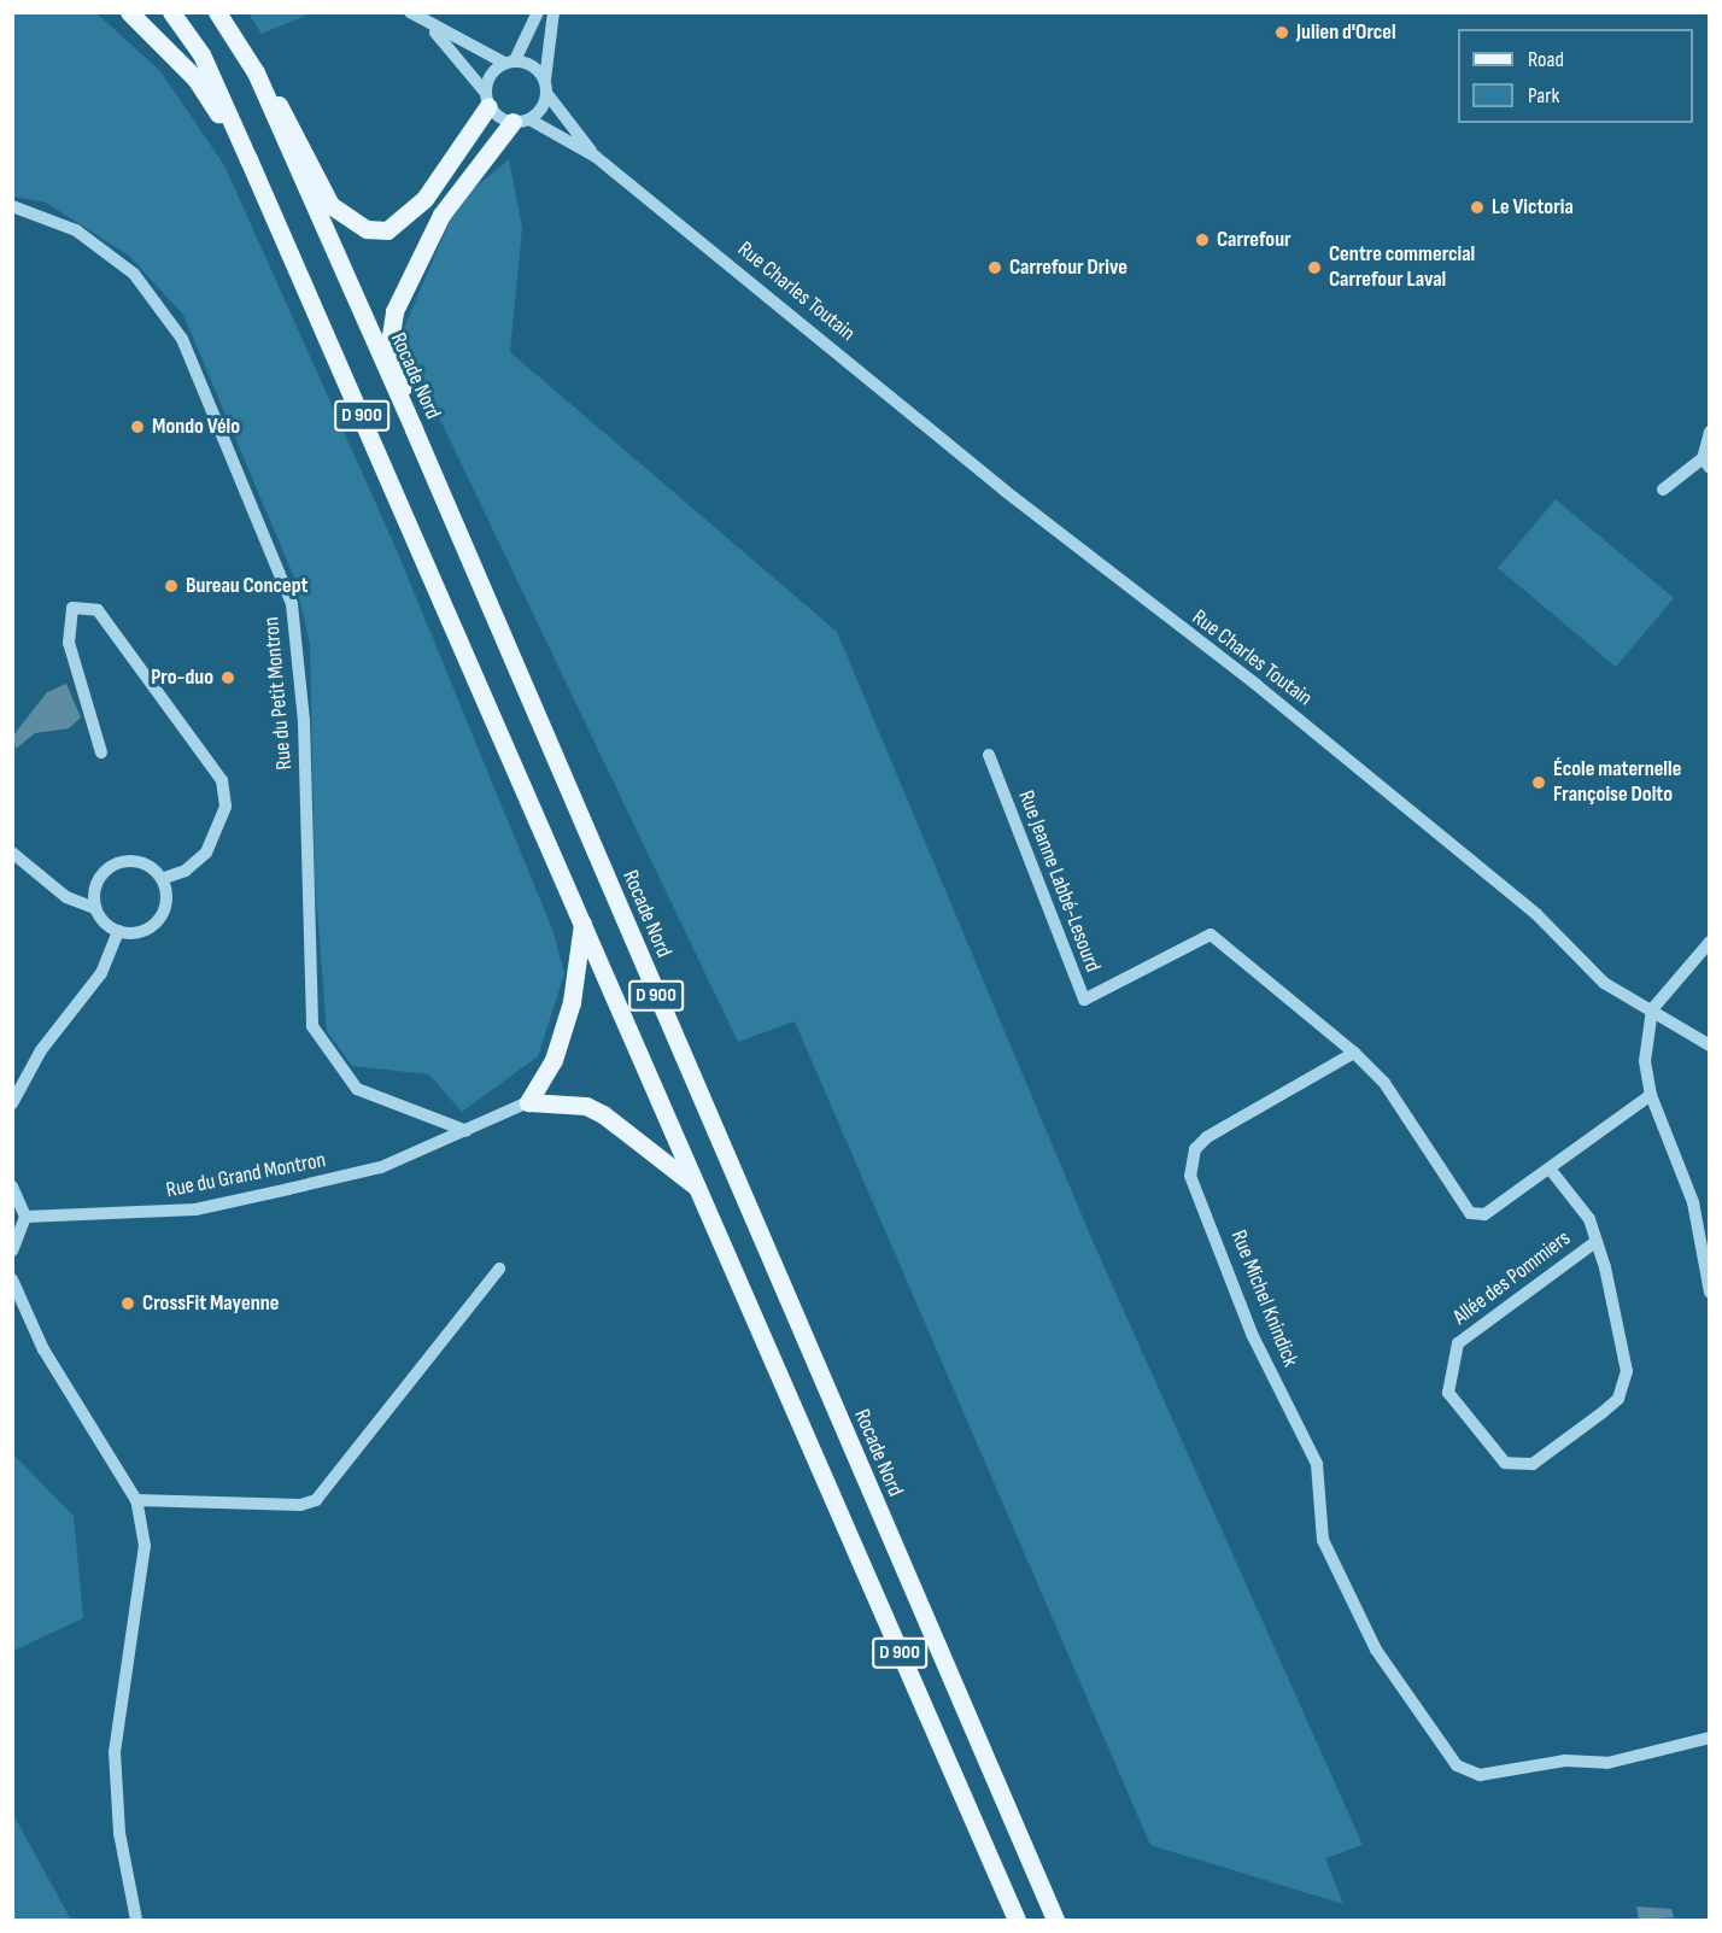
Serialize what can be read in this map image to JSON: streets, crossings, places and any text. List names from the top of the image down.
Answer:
{
  "streets": {
    "main road": ["Rocade Nord", "D 900"],
    "street": [
      "Rue Charles Toutain",
      "Rue du Petit Montron",
      "Rue Jeanne Labbé-Lesourd",
      "Rue du Grand Montron",
      "Allée des Pommiers",
      "Rue Michel Knindick"
    ]
  },
  "crossings": [
    ["Rue du Petit Montron", "Rue du Grand Montron"],
    ["Rue Jeanne Labbé-Lesourd", "Rue Michel Knindick"]
  ],
  "places": [
    "Julien d'Orcel",
    "Le Victoria",
    "Carrefour",
    "Carrefour Drive",
    "Centre commercial Carrefour Laval",
    "Mondo Vélo",
    "Bureau Concept",
    "Pro-duo",
    "École maternelle Françoise Dolto",
    "CrossFit Mayenne"
  ],
  "legend": ["Road", "Park"]
}
